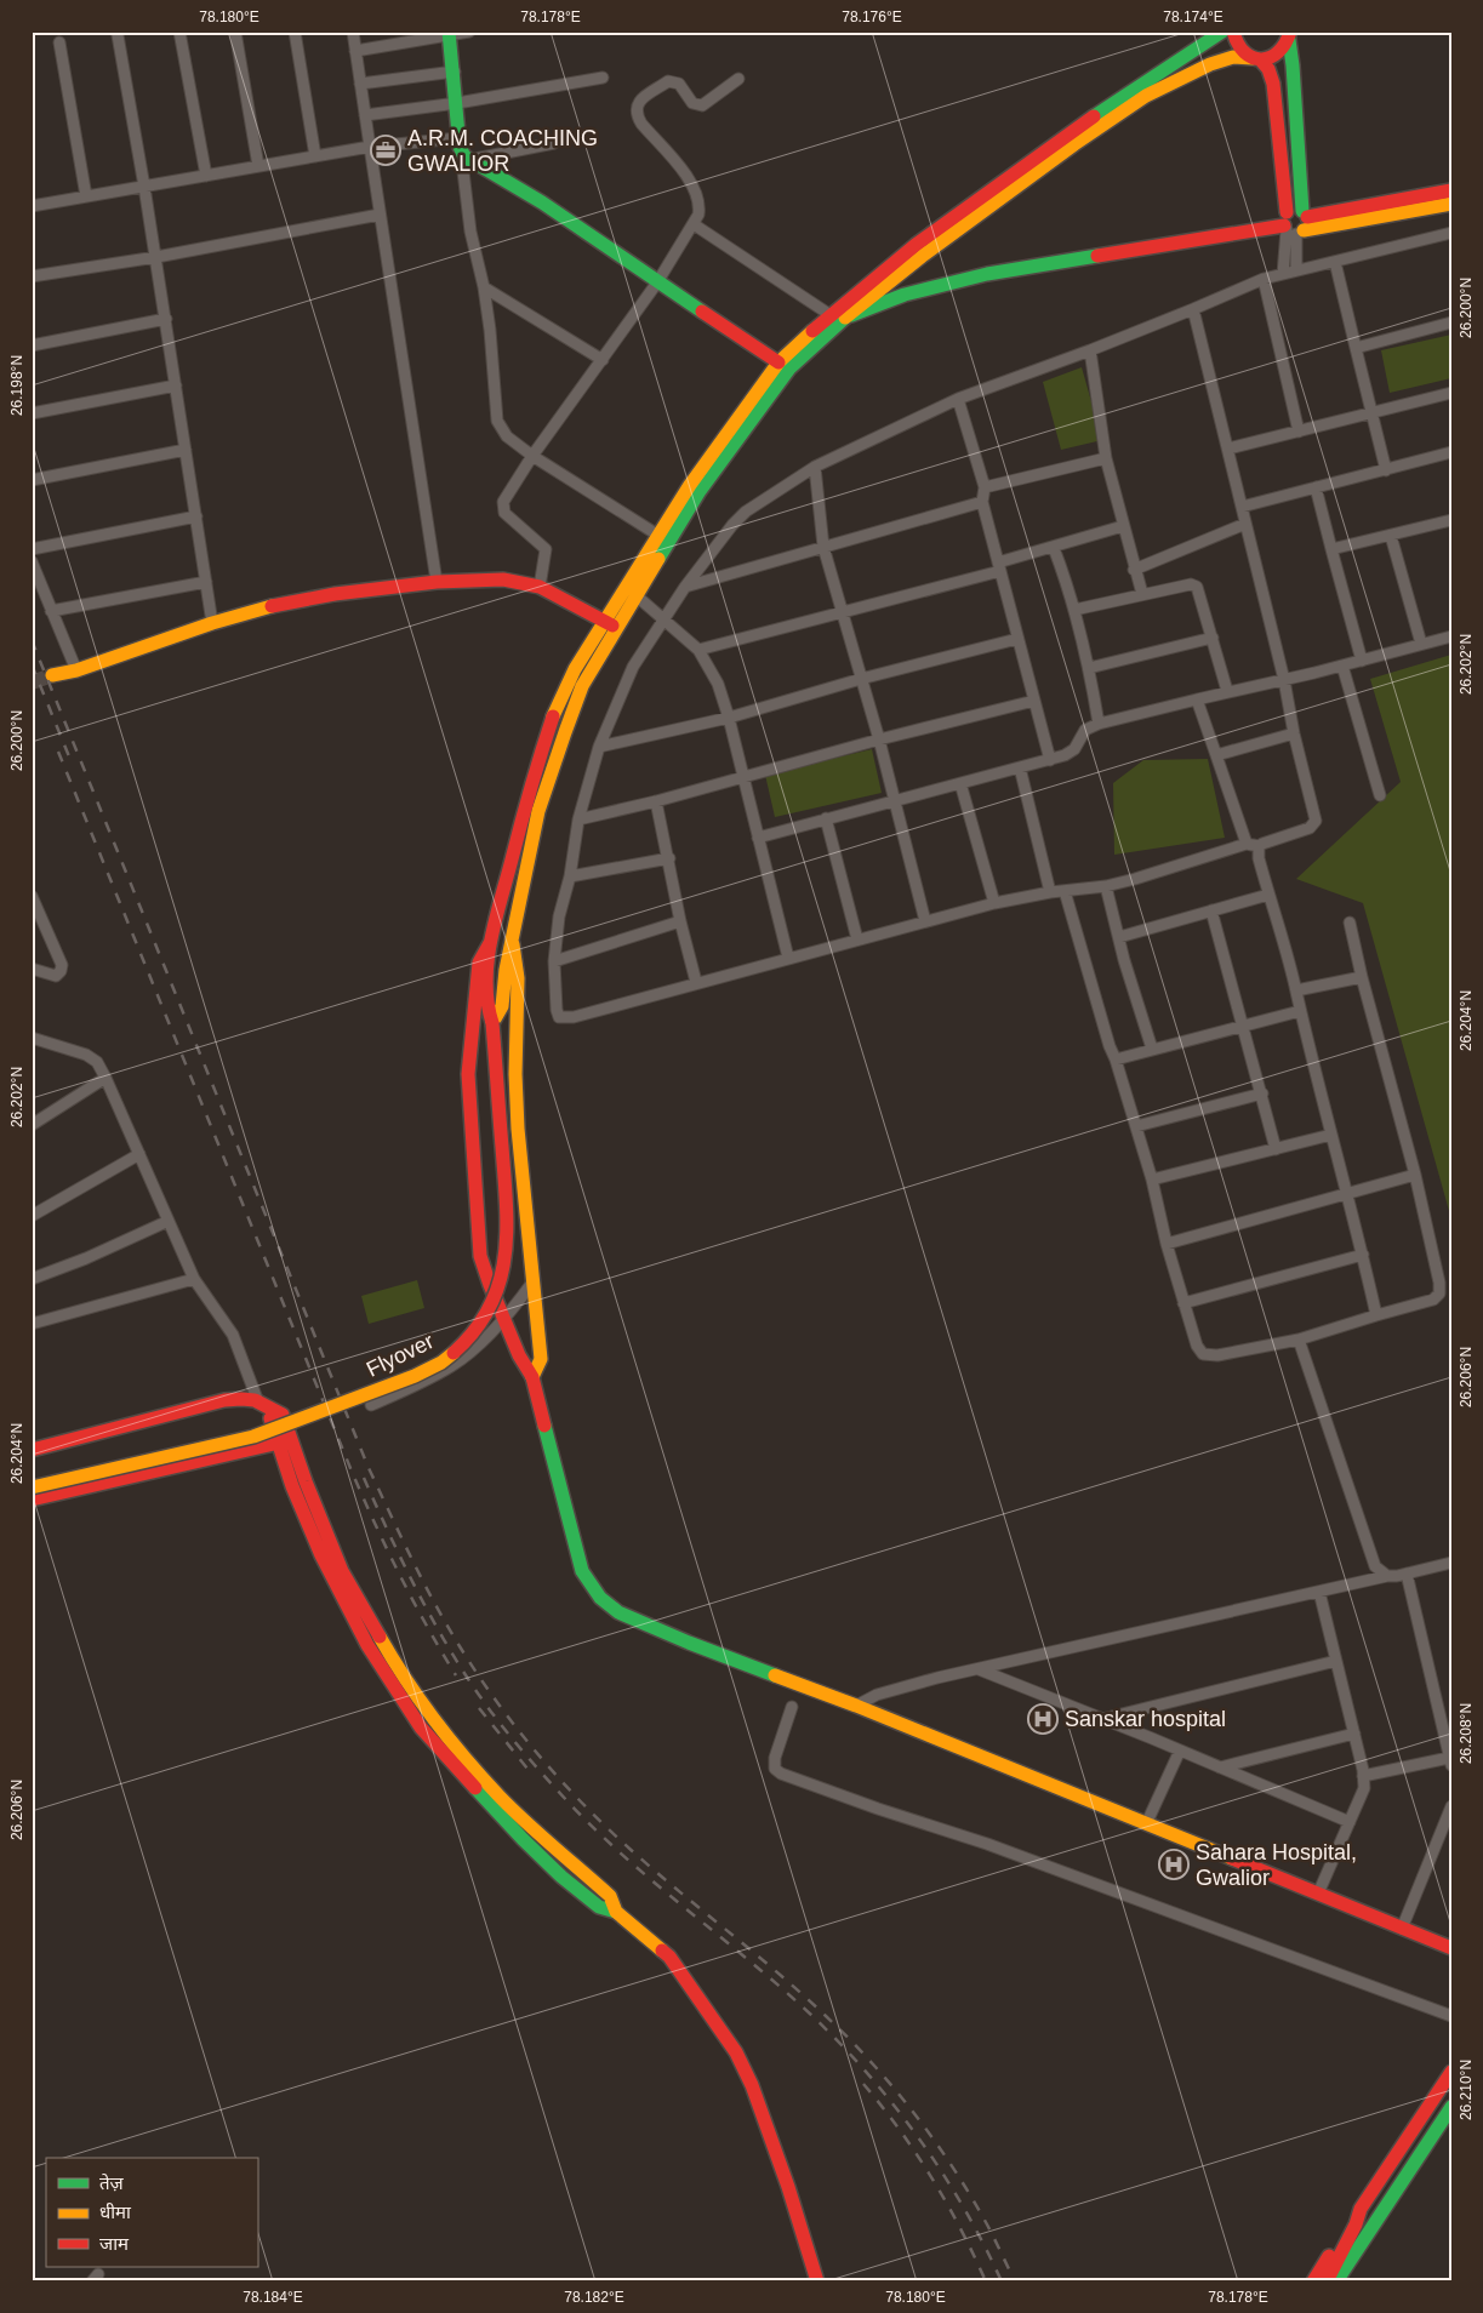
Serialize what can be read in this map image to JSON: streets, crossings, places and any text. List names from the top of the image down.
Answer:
{
  "streets": {
    "main road": ["Flyover"]
  },
  "places": {
    "office": ["A.R.M. COACHING GWALIOR"],
    "hospital": ["Sanskar hospital", "Sahara Hospital, Gwalior"]
  },
  "legend": ["तेज़", "धीमा", "जाम"],
  "coordinates": [
    "78.180°E",
    "78.178°E",
    "78.176°E",
    "78.174°E",
    "26.200°N",
    "26.198°N",
    "26.202°N",
    "26.204°N",
    "26.206°N",
    "26.208°N",
    "26.210°N",
    "78.184°E",
    "78.182°E"
  ]
}
